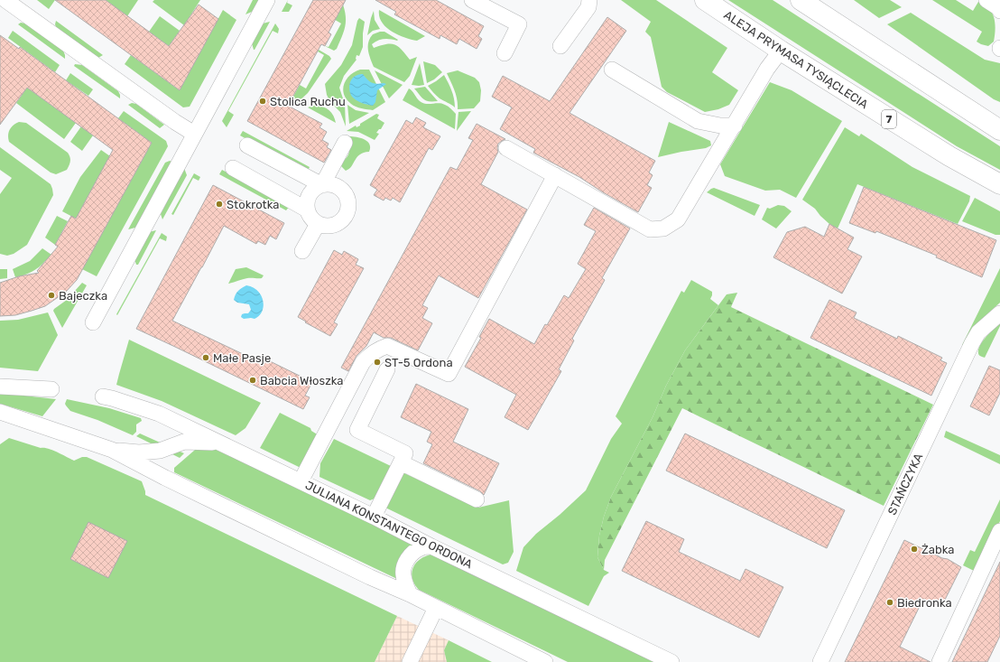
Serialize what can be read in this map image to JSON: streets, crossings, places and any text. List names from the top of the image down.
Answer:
{
  "streets": {
    "main road": ["ALEJA PRYMASA TYSIĄCLECIA", "7"],
    "street": ["STAŃCZYKA", "JULIANA KONSTANTEGO ORDONA"]
  },
  "places": [
    "Stolica Ruchu",
    "Stokrotka",
    "Bajeczka",
    "Małe Pasje",
    "ST-5 Ordona",
    "Babcia Włoszka",
    "Żabka",
    "Biedronka"
  ]
}
